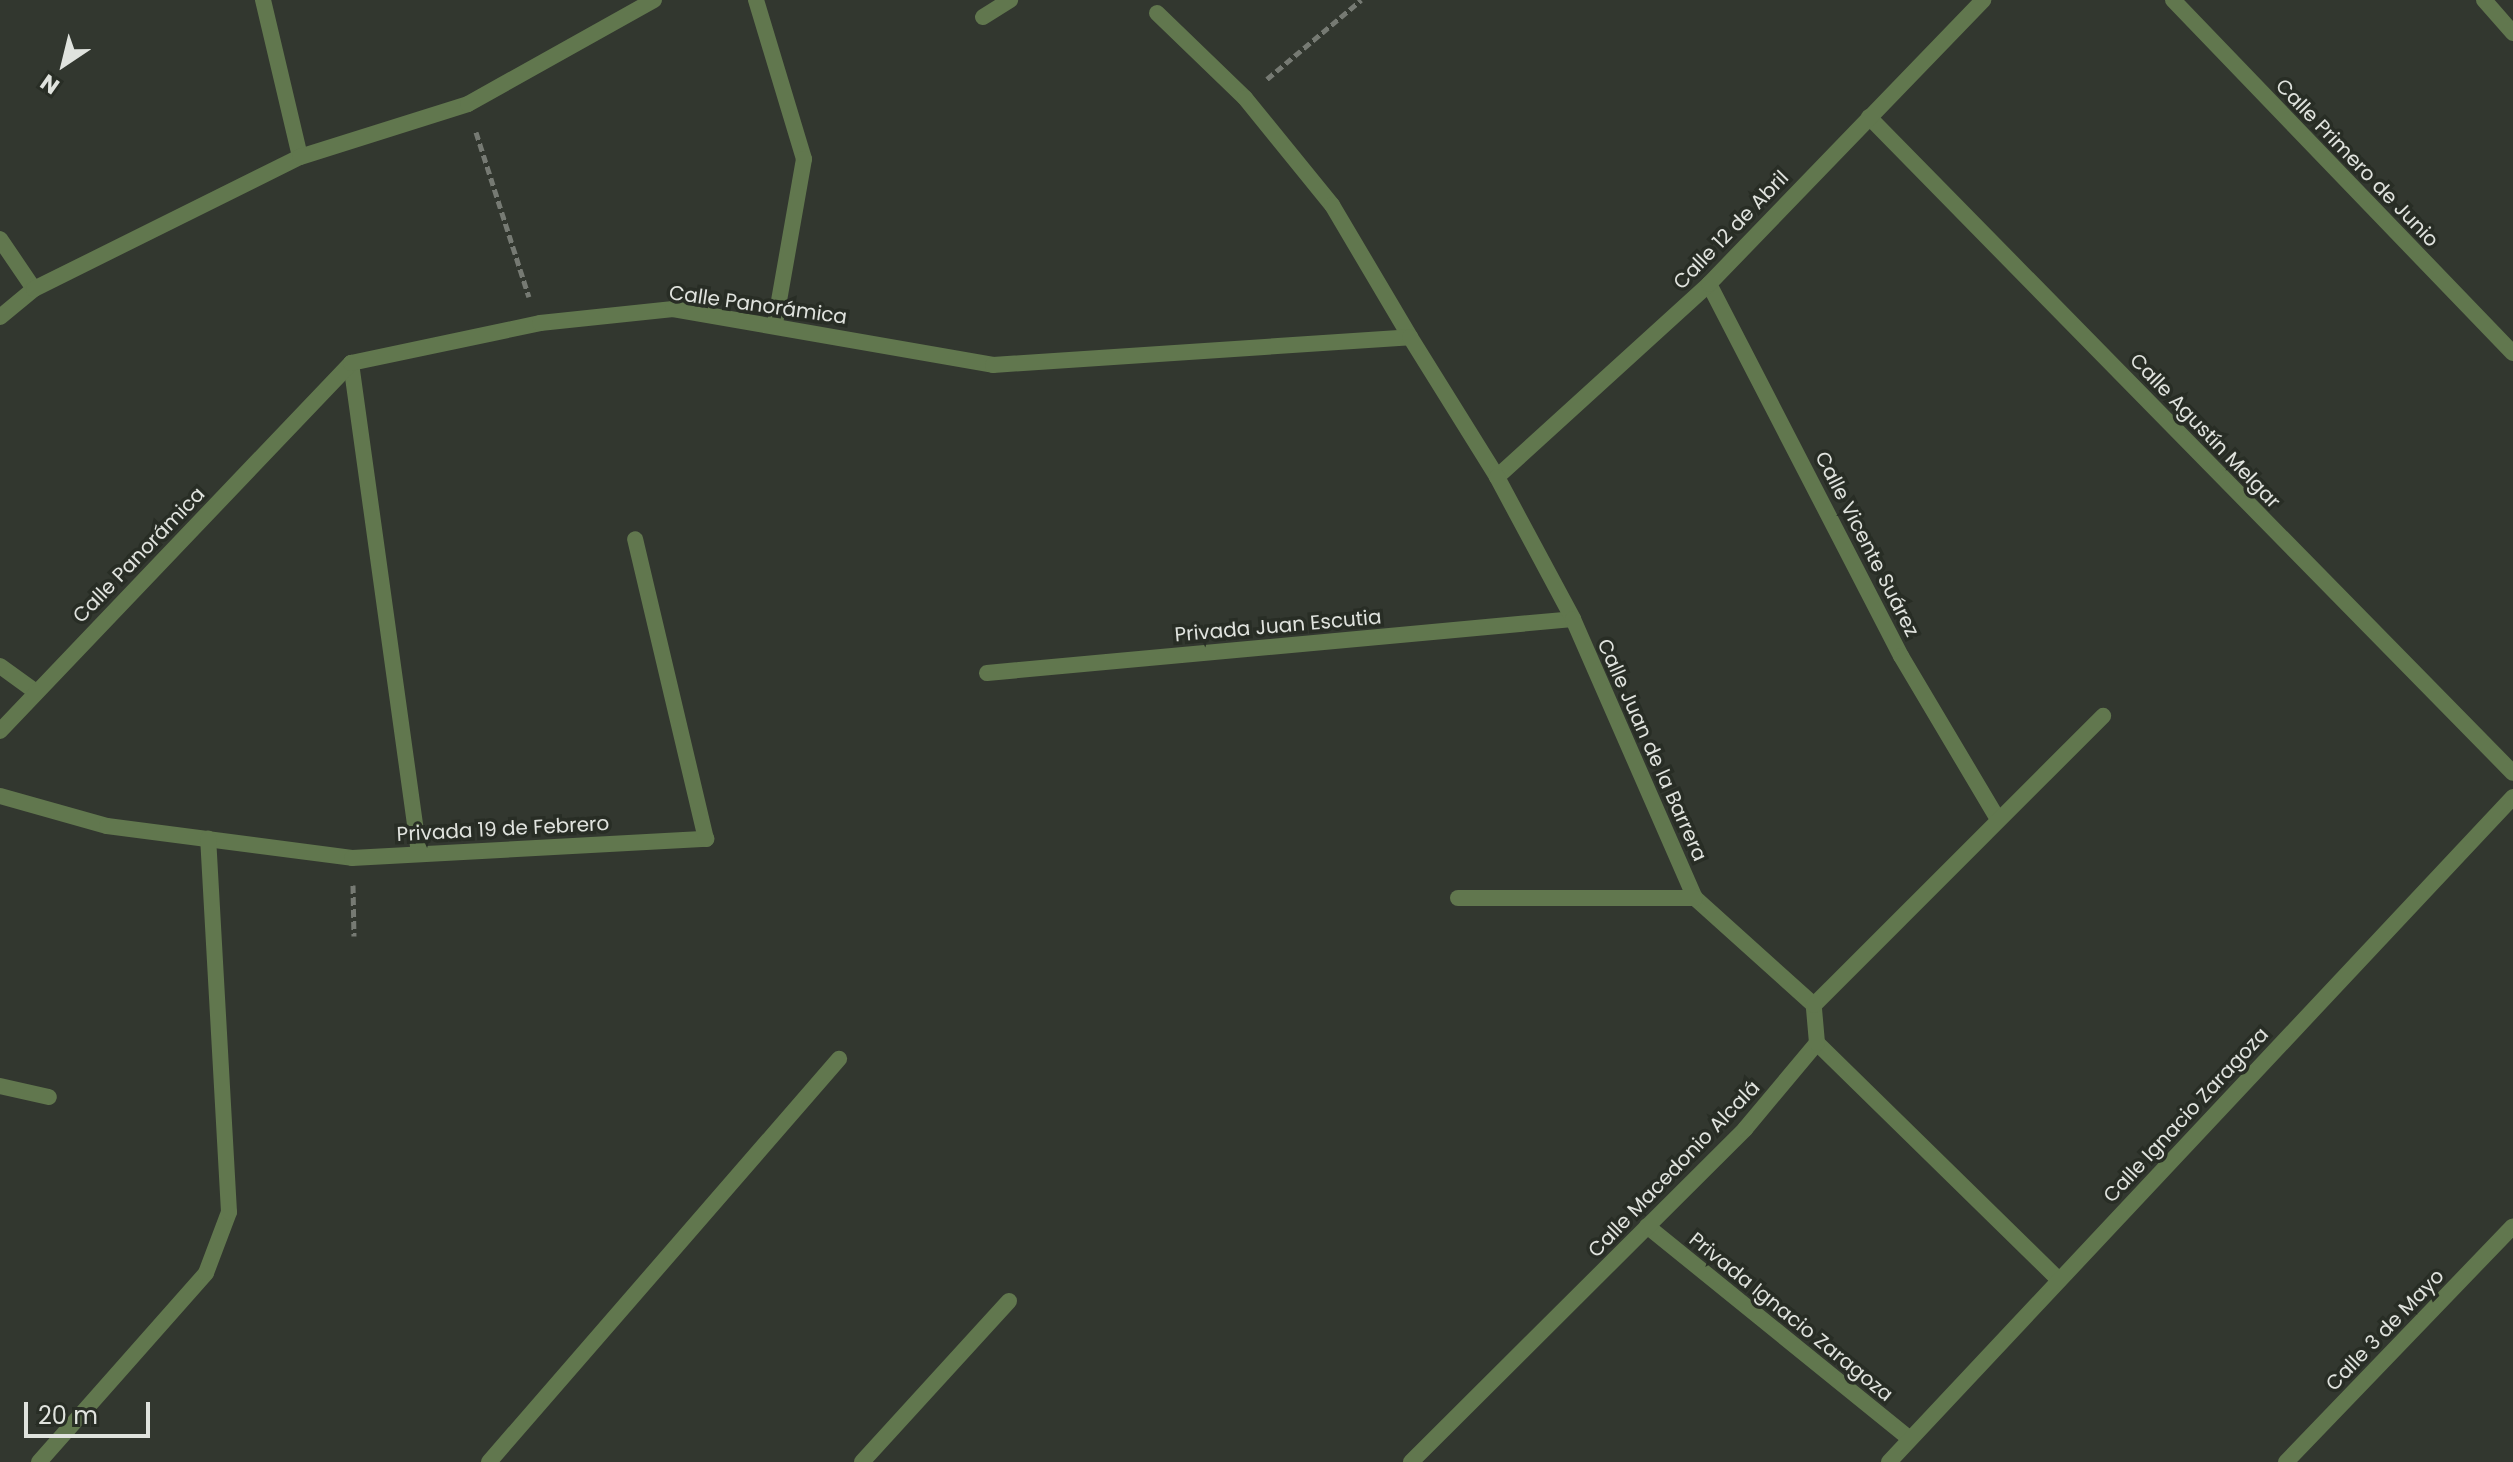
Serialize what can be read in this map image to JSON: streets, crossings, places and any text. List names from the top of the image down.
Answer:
{
  "streets": {
    "street": [
      "Calle Primero de Junio",
      "Calle 12 de Abril",
      "Calle Panorámica",
      "Calle Agustín Melgar",
      "Calle Vicente Suárez",
      "Privada Juan Escutia",
      "Calle Juan de la Barrera",
      "Privada 19 de Febrero",
      "Calle Ignacio Zaragoza",
      "Calle Macedonio Alcalá",
      "Privada Ignacio Zaragoza",
      "Calle 3 de Mayo"
    ]
  },
  "crossings": [
    ["Calle 12 de Abril", "Calle Agustín Melgar"],
    ["Calle 12 de Abril", "Calle Vicente Suárez"],
    ["Calle 12 de Abril", "Calle Juan de la Barrera"],
    ["Privada Juan Escutia", "Calle Juan de la Barrera"],
    ["Calle Ignacio Zaragoza", "Privada Ignacio Zaragoza"],
    ["Calle Macedonio Alcalá", "Privada Ignacio Zaragoza"]
  ],
  "scale_bar": "20 m",
  "north": "bottom left"
}
